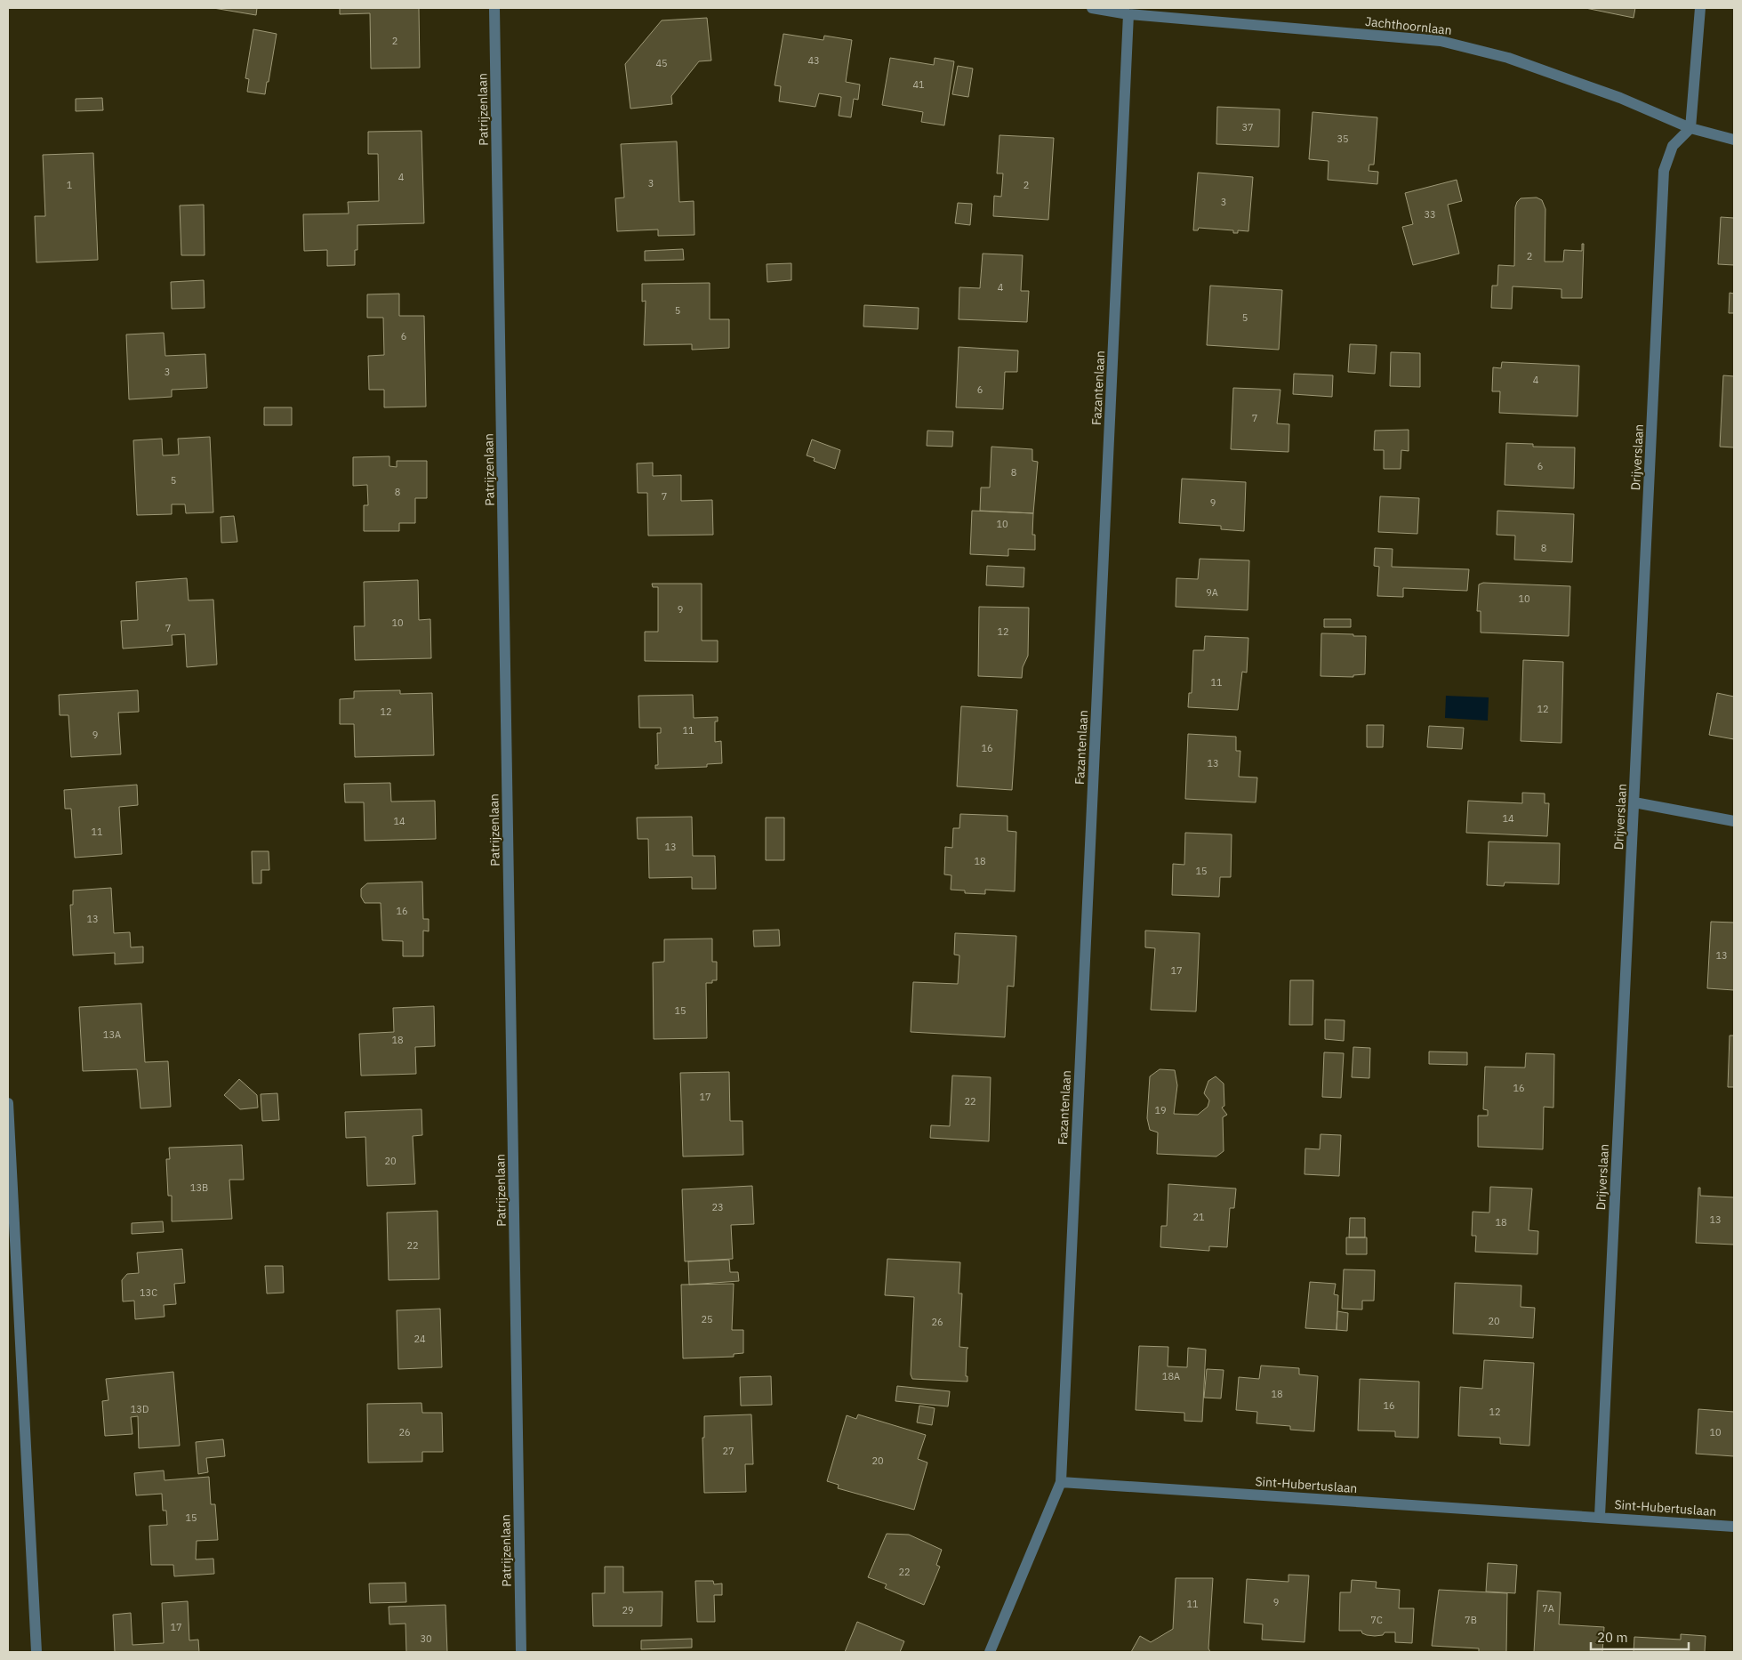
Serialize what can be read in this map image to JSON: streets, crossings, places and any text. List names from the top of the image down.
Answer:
{
  "streets": {
    "street": [
      "Jachthoornlaan",
      "Patrijzenlaan",
      "Fazantenlaan",
      "Drijverslaan",
      "Sint-Hubertuslaan"
    ]
  },
  "crossings": [
    ["Jachthoornlaan", "Fazantenlaan"],
    ["Jachthoornlaan", "Drijverslaan"],
    ["Fazantenlaan", "Sint-Hubertuslaan"],
    ["Drijverslaan", "Sint-Hubertuslaan"]
  ],
  "house_numbers": [
    "2",
    "43",
    "45",
    "41",
    "37",
    "35",
    "4",
    "3",
    "1",
    "2",
    "3",
    "33",
    "2",
    "4",
    "5",
    "5",
    "6",
    "3",
    "4",
    "6",
    "7",
    "6",
    "8",
    "5",
    "8",
    "7",
    "9",
    "10",
    "8",
    "9A",
    "10",
    "9",
    "10",
    "7",
    "12",
    "11",
    "12",
    "12",
    "11",
    "9",
    "16",
    "13",
    "14",
    "14",
    "11",
    "13",
    "18",
    "15",
    "16",
    "13",
    "13",
    "17",
    "15",
    "13A",
    "18",
    "16",
    "17",
    "22",
    "19",
    "20",
    "13B",
    "23",
    "21",
    "13",
    "18",
    "22",
    "13C",
    "25",
    "20",
    "26",
    "24",
    "18A",
    "18",
    "16",
    "13D",
    "12",
    "26",
    "10",
    "27",
    "20",
    "15",
    "22",
    "9",
    "11",
    "7A",
    "29",
    "7C",
    "7B",
    "17",
    "30"
  ],
  "scale_bar": "20 m"
}
